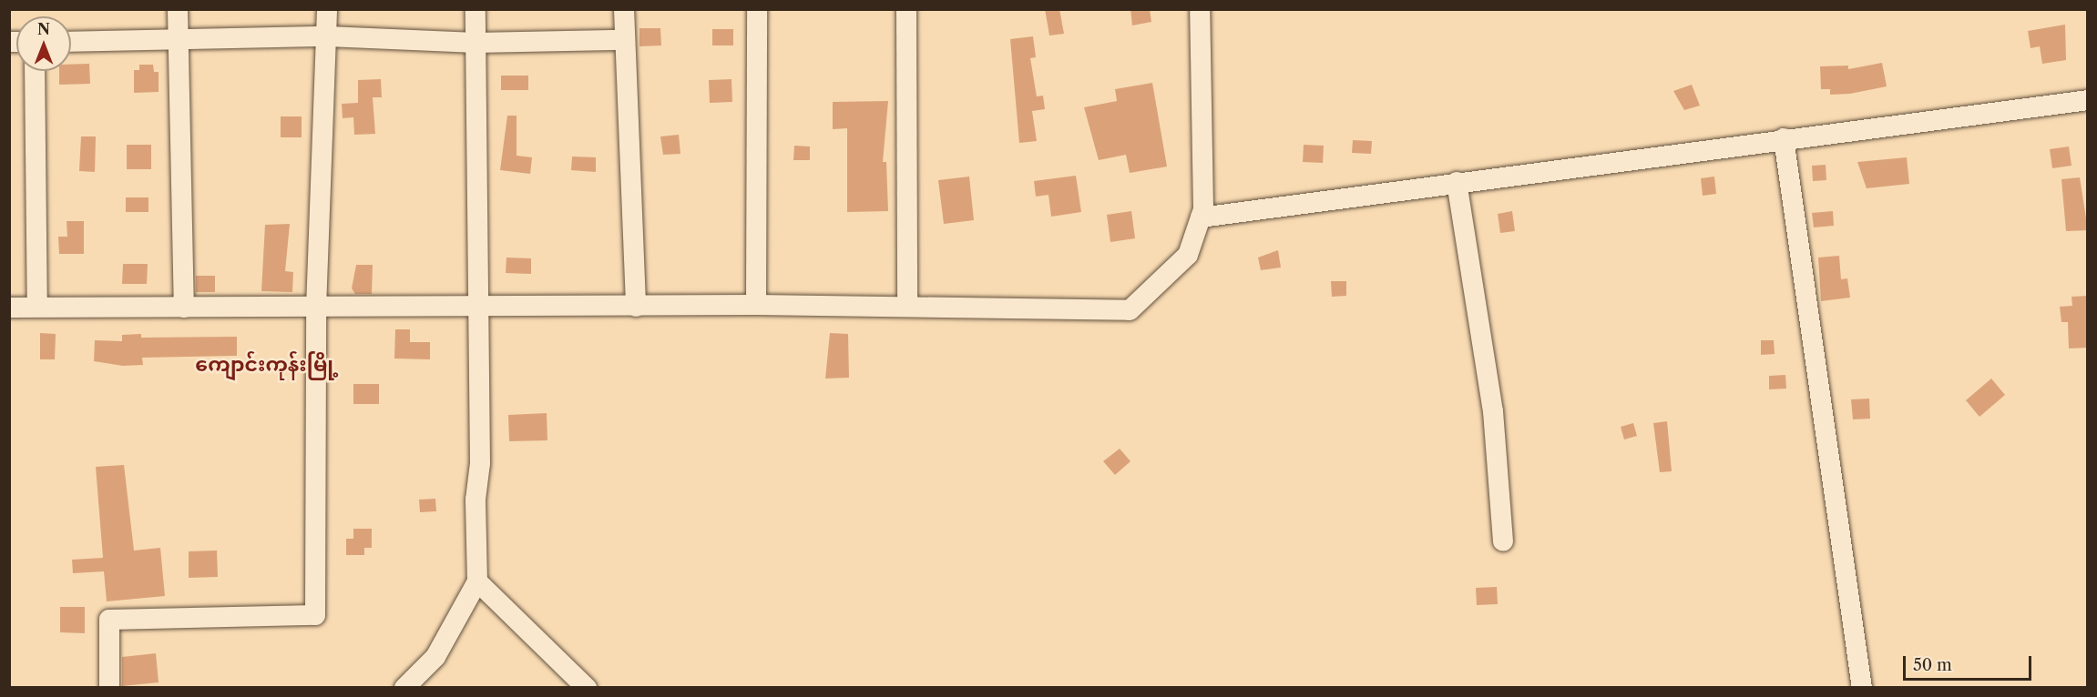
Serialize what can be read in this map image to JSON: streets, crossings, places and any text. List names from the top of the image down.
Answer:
{
  "districts": ["ကျောင်းကုန်းမြို့"],
  "scale_bar": "50 m",
  "north": "top"
}
